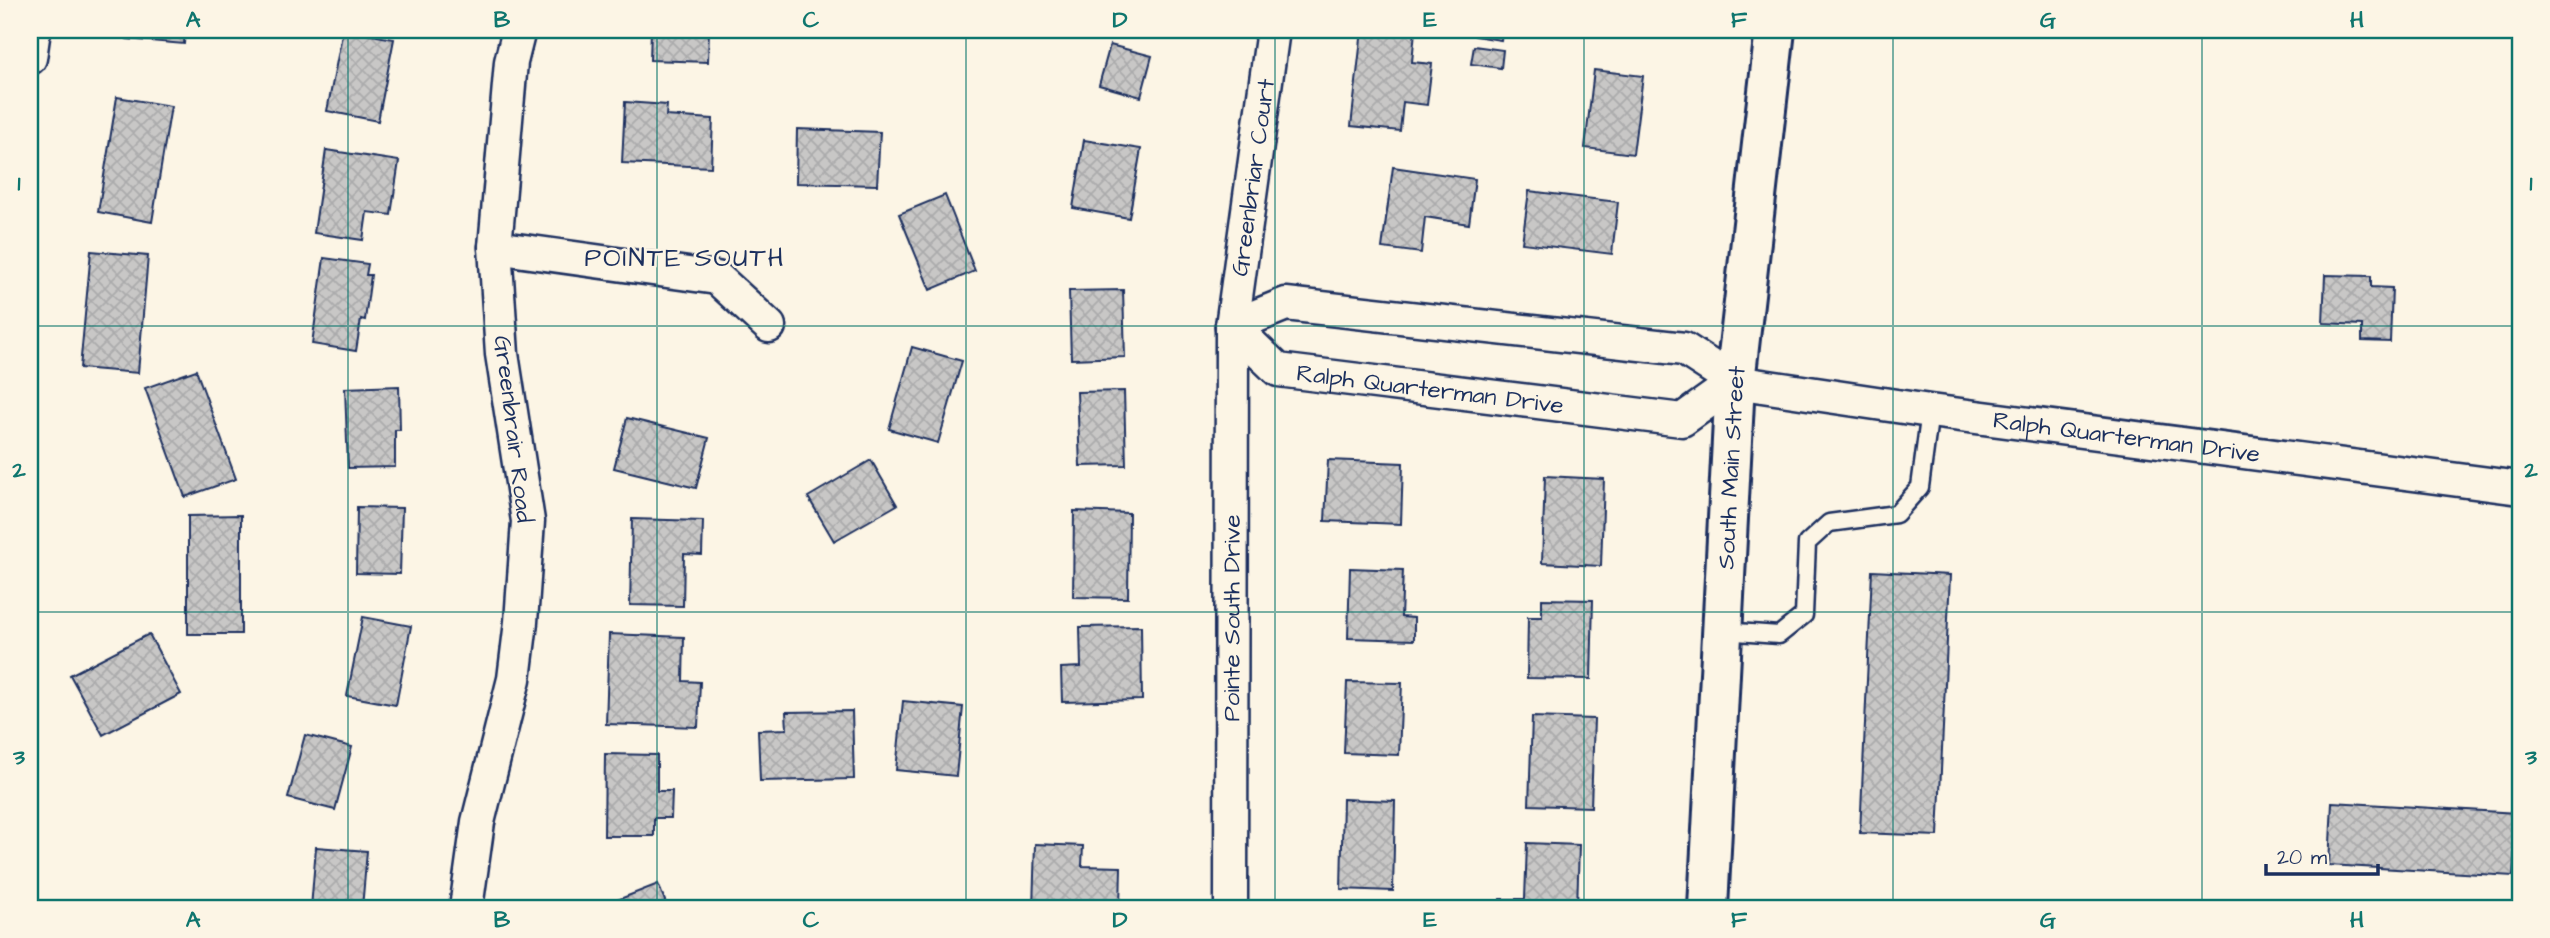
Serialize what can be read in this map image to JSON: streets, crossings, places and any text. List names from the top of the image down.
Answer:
{
  "streets": {
    "street": [
      "Greenbriar Court",
      "Ralph Quarterman Drive",
      "Greenbrair Road",
      "South Main Street",
      "Pointe South Drive"
    ]
  },
  "crossings": [
    ["Greenbriar Court", "Ralph Quarterman Drive"],
    ["Greenbriar Court", "Pointe South Drive"],
    ["Ralph Quarterman Drive", "South Main Street"],
    ["Ralph Quarterman Drive", "Pointe South Drive"]
  ],
  "districts": ["POINTE SOUTH"],
  "scale_bar": "20 m",
  "grid": {
    "columns": [
      "A",
      "B",
      "C",
      "D",
      "E",
      "F",
      "G",
      "H"
    ],
    "rows": ["1", "2", "3"]
  }
}
